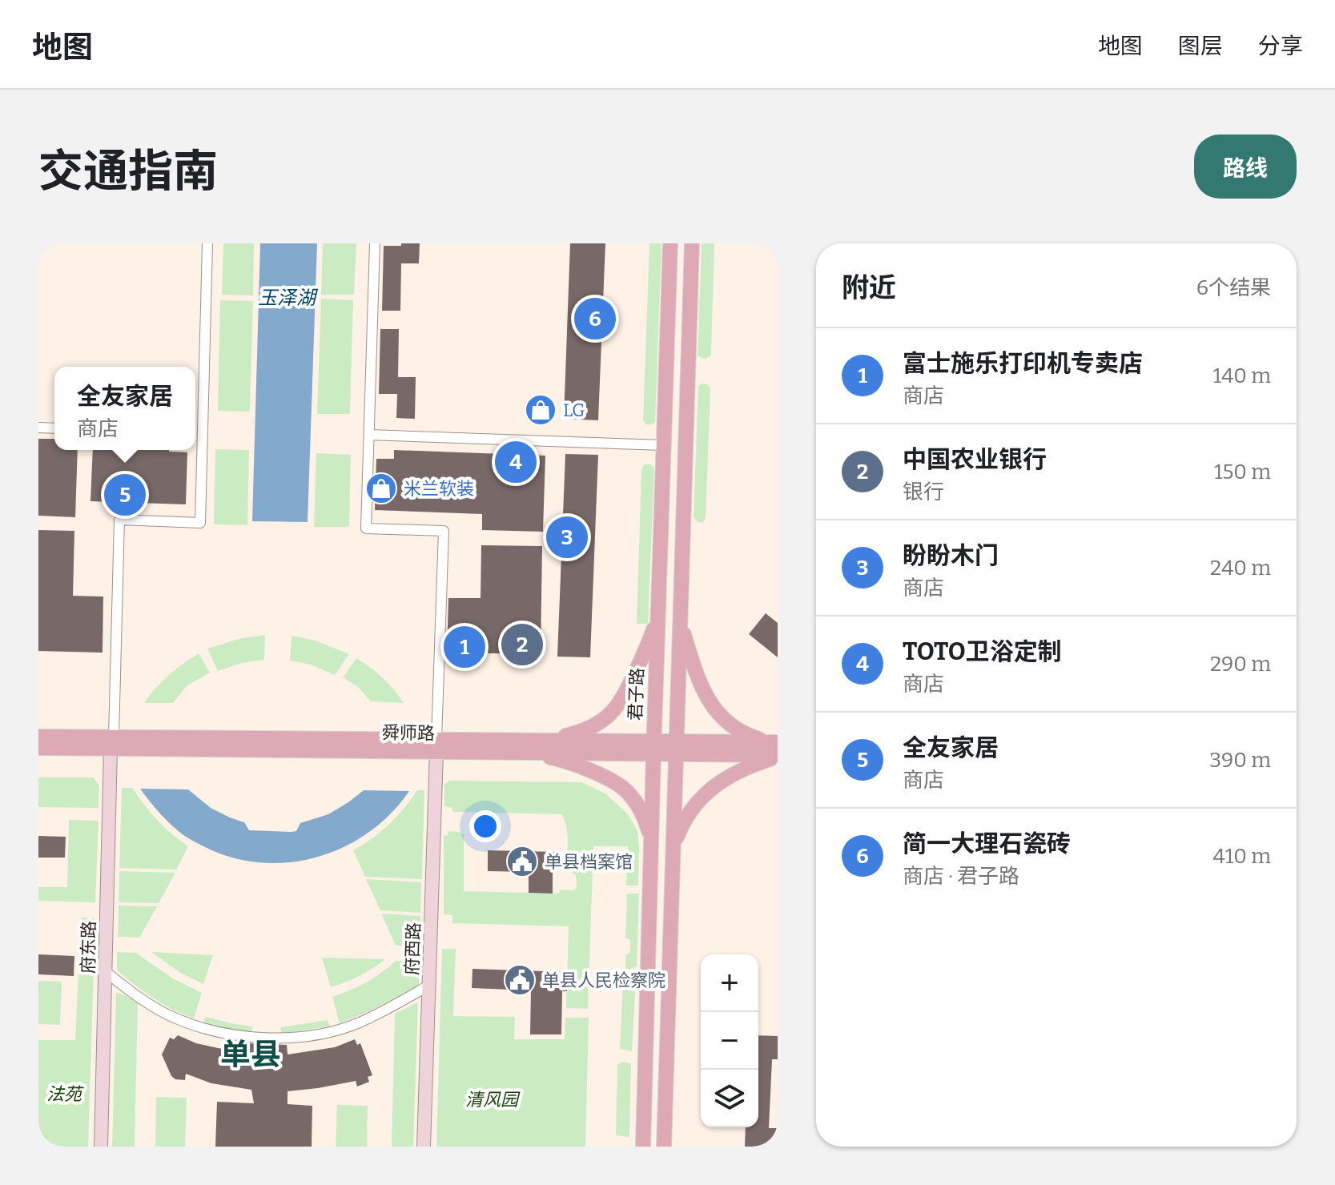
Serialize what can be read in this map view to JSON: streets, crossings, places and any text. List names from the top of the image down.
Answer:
{
  "streets": {
    "main road": ["君子路", "舜师路"],
    "street": ["府东路", "府西路"]
  },
  "crossings": [
    ["君子路", "舜师路"],
    ["舜师路", "府东路"],
    ["舜师路", "府西路"]
  ],
  "districts": ["单县"],
  "water": ["玉泽湖"],
  "parks": ["法苑", "清风园"],
  "places": {
    "shop": ["LG", "米兰软装"],
    "public building": ["单县档案馆", "单县人民检察院"]
  },
  "page": {
    "header": "地图",
    "nav": ["地图", "图层", "分享"],
    "title": "交通指南",
    "buttons": "路线",
    "heading": ["附近", "6个结果"],
    "pins": [
      "6",
      "4",
      "5",
      "3",
      "2",
      "1"
    ],
    "list": [
      {
        "mark": "1",
        "name": "富士施乐打印机专卖店",
        "note": "商店",
        "value": "140 m"
      },
      {
        "mark": "2",
        "name": "中国农业银行",
        "note": "银行",
        "value": "150 m"
      },
      {
        "mark": "3",
        "name": "盼盼木门",
        "note": "商店",
        "value": "240 m"
      },
      {
        "mark": "4",
        "name": "TOTO卫浴定制",
        "note": "商店",
        "value": "290 m"
      },
      {
        "mark": "5",
        "name": "全友家居",
        "note": "商店",
        "value": "390 m"
      },
      {
        "mark": "6",
        "name": "简一大理石瓷砖",
        "note": "商店 · 君子路",
        "value": "410 m"
      }
    ],
    "popup": ["全友家居", "商店"],
    "map_buttons": ["+", "−"]
  }
}
